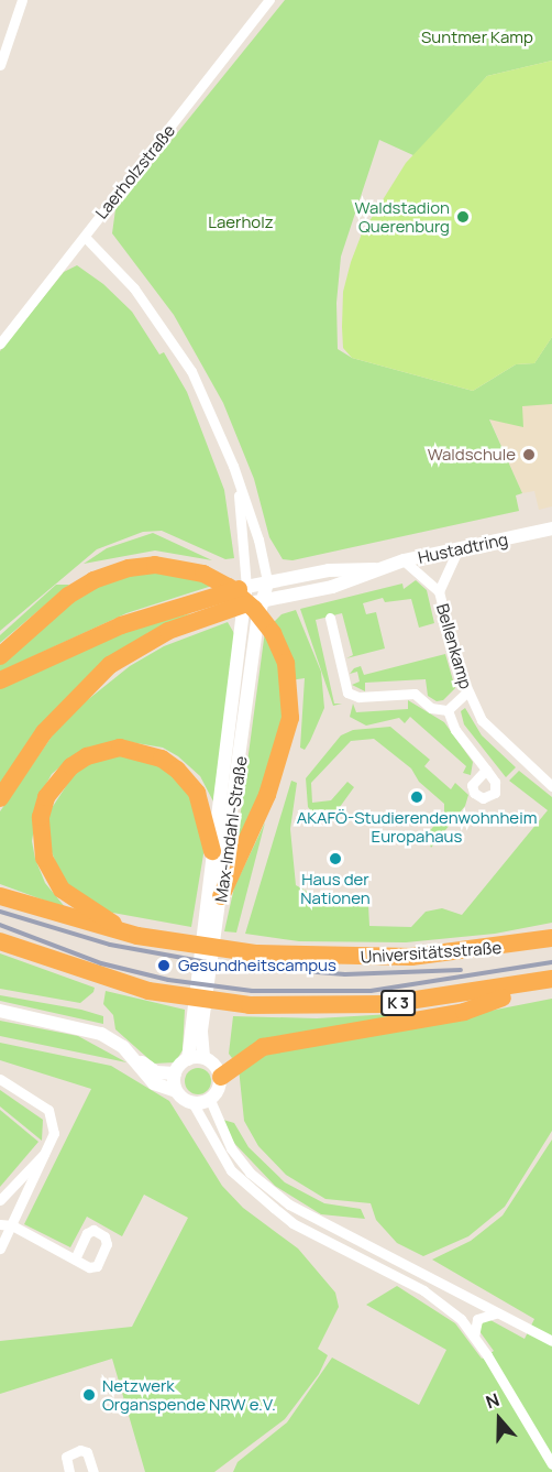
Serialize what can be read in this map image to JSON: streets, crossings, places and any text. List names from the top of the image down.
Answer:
{
  "streets": {
    "highway": ["Universitätsstraße", "K 3"],
    "street": [
      "Laerholzstraße",
      "Hustadtring",
      "Bellenkamp",
      "Max-Imdahl-Straße"
    ]
  },
  "crossings": [
    ["Hustadtring", "Bellenkamp"],
    ["Hustadtring", "Max-Imdahl-Straße"]
  ],
  "parks": ["Suntmer Kamp", "Laerholz"],
  "places": [
    "Waldstadion Querenburg",
    "Waldschule",
    "AKAFÖ-Studierendenwohnheim Europahaus",
    "Haus der Nationen",
    "Gesundheitscampus",
    "Netzwerk Organspende NRW e.V."
  ],
  "north": "top"
}
